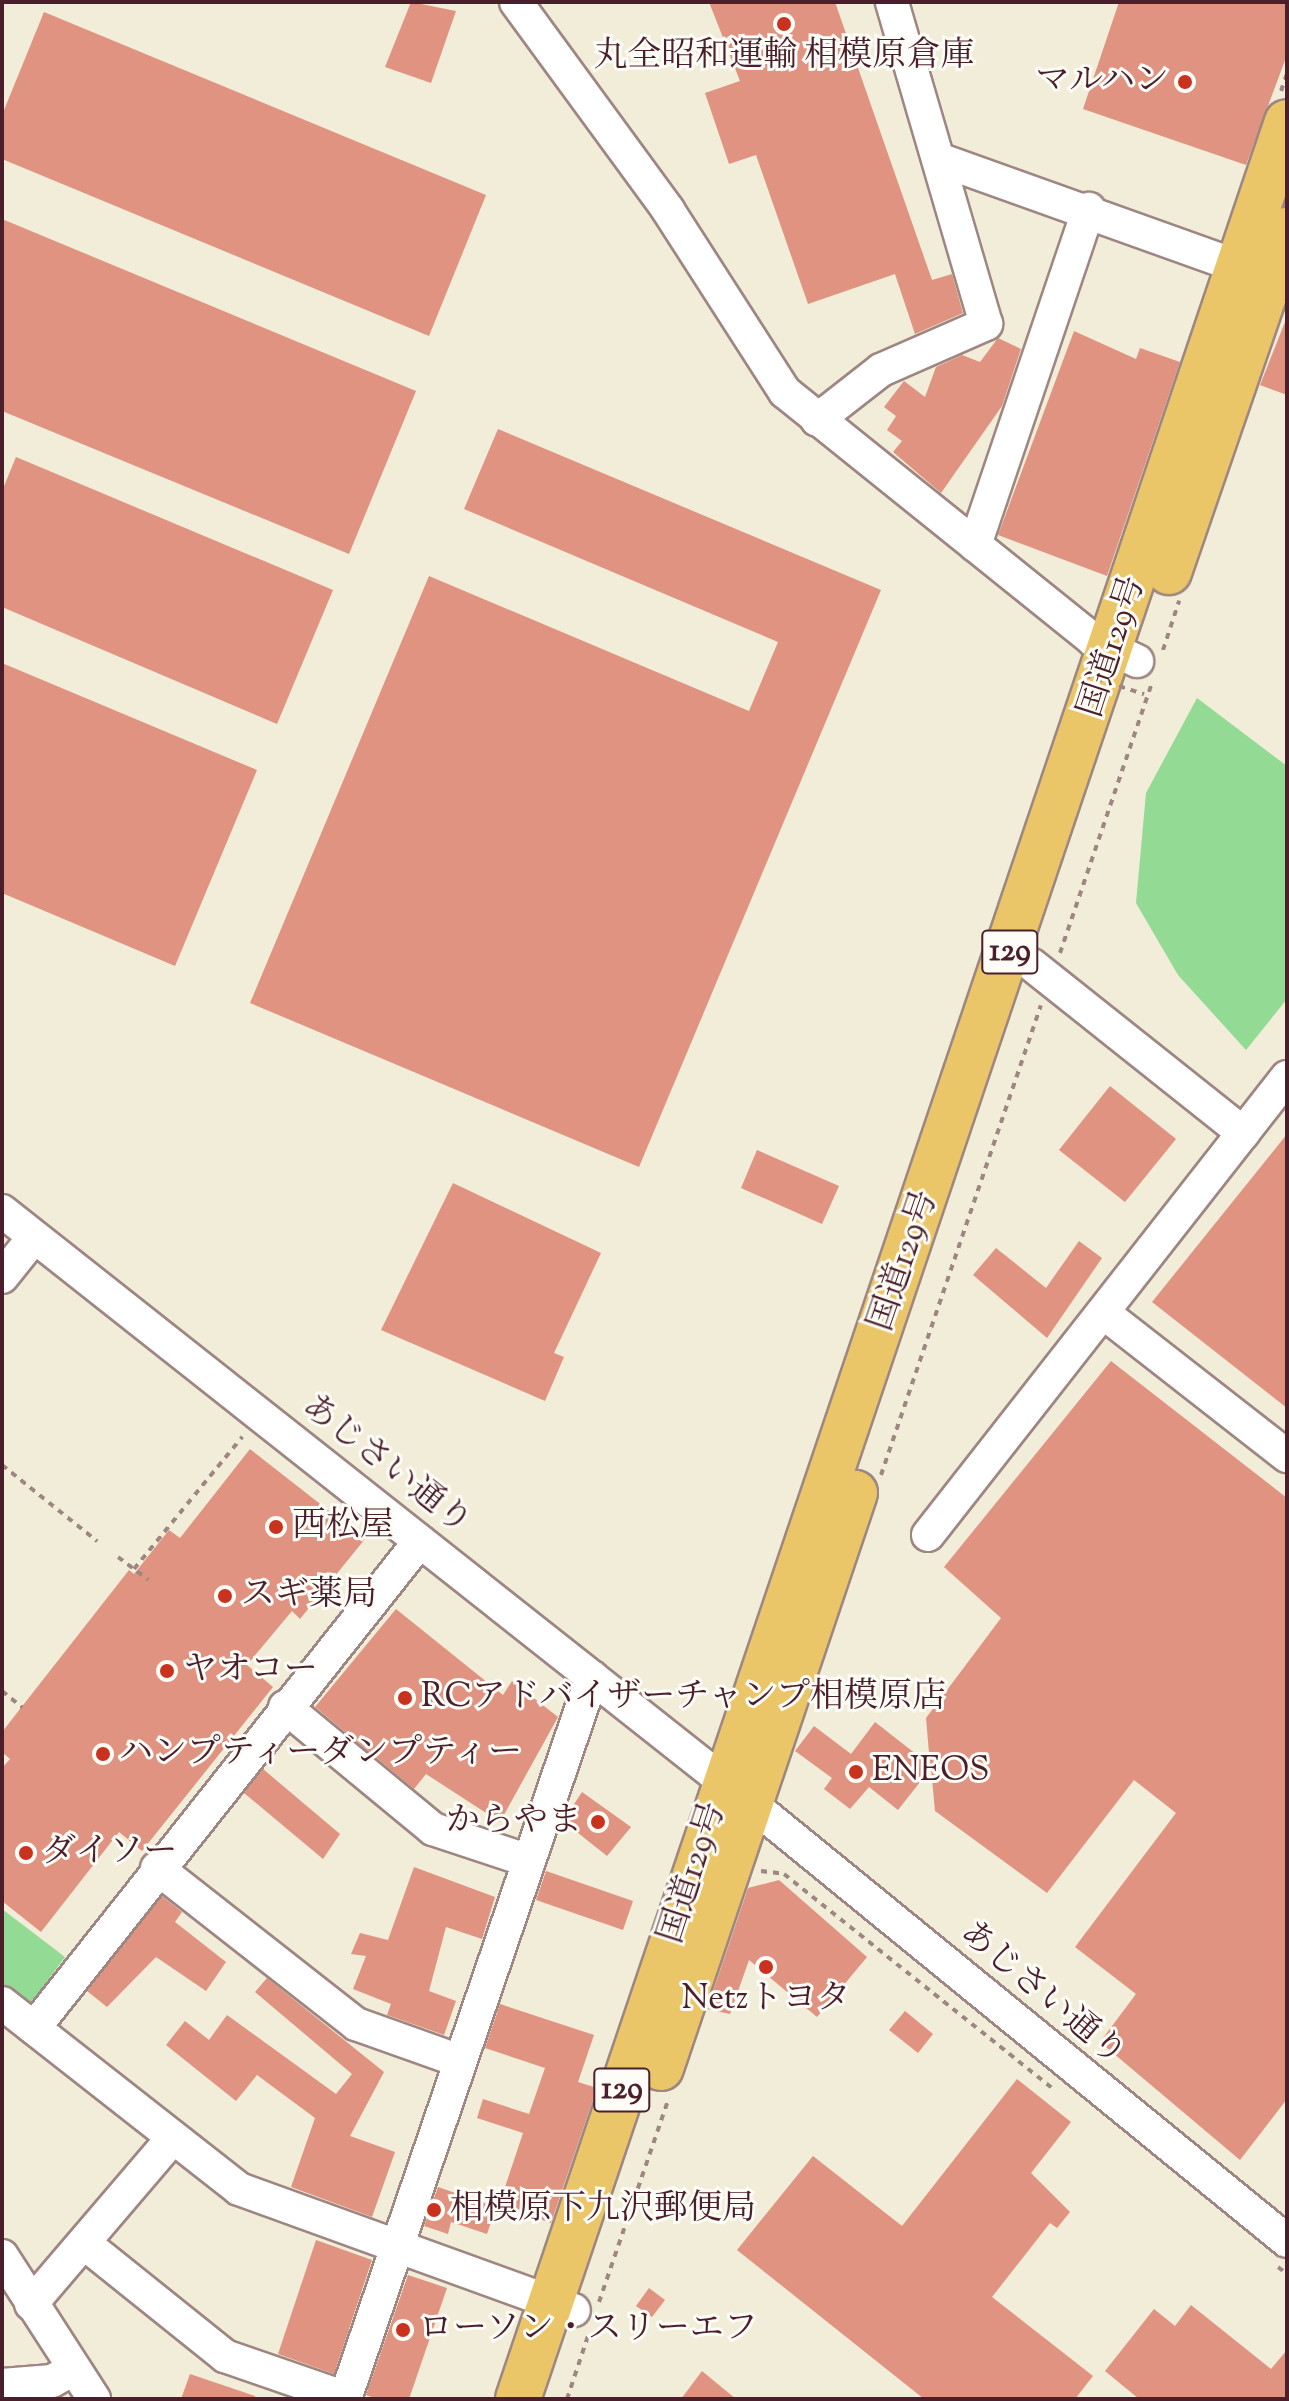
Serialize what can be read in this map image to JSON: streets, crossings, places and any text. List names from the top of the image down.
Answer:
{
  "streets": {
    "highway": ["国道129号", "129"],
    "street": ["あじさい通り"]
  },
  "crossings": [
    ["国道129号", "あじさい通り"]
  ],
  "places": [
    "丸全昭和運輸 相模原倉庫",
    "マルハン",
    "西松屋",
    "スギ薬局",
    "ヤオコー",
    "RCアドバイザーチャンプ相模原店",
    "ハンプティーダンプティー",
    "ENEOS",
    "からやま",
    "ダイソー",
    "Netzトヨタ",
    "相模原下九沢郵便局",
    "ローソン・スリーエフ"
  ]
}
